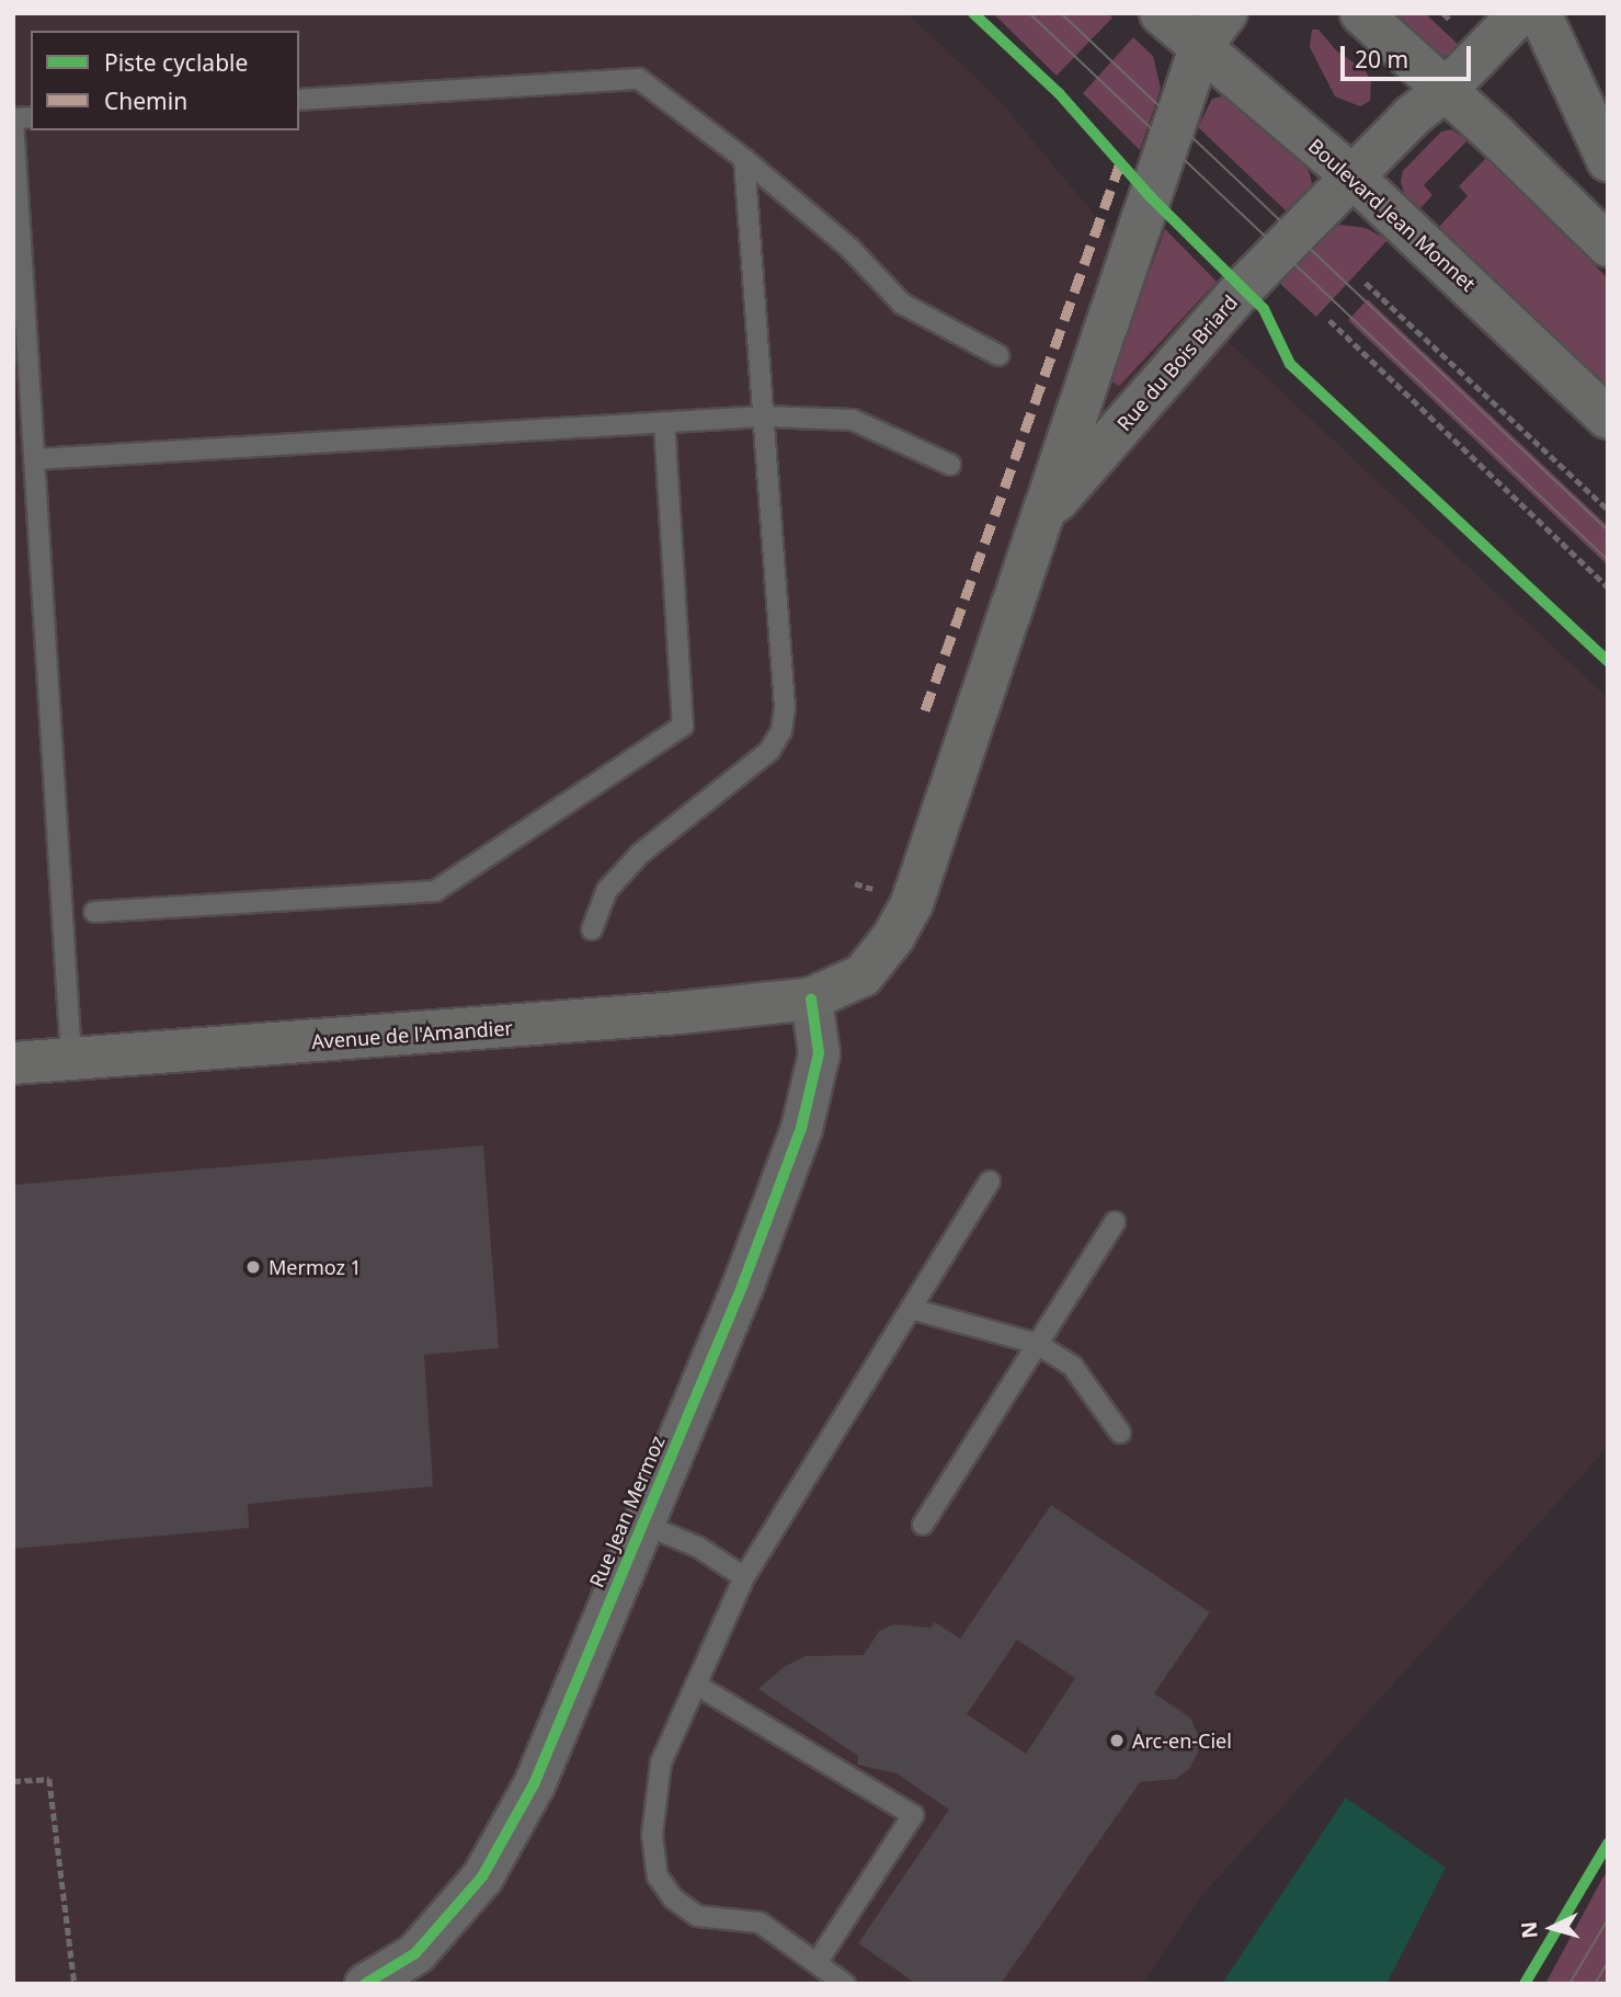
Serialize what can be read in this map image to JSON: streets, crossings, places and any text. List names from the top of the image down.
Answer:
{
  "streets": {
    "main road": ["Boulevard Jean Monnet", "Rue du Bois Briard", "Avenue de l'Amandier"],
    "street": ["Rue Jean Mermoz"]
  },
  "crossings": [
    ["Boulevard Jean Monnet", "Rue du Bois Briard"],
    ["Rue du Bois Briard", "Avenue de l'Amandier"],
    ["Rue du Bois Briard", "Rue Jean Mermoz"],
    ["Avenue de l'Amandier", "Rue Jean Mermoz"]
  ],
  "places": ["Mermoz 1", "Arc-en-Ciel"],
  "legend": ["Piste cyclable", "Chemin"],
  "scale_bar": "20 m",
  "north": "left"
}
